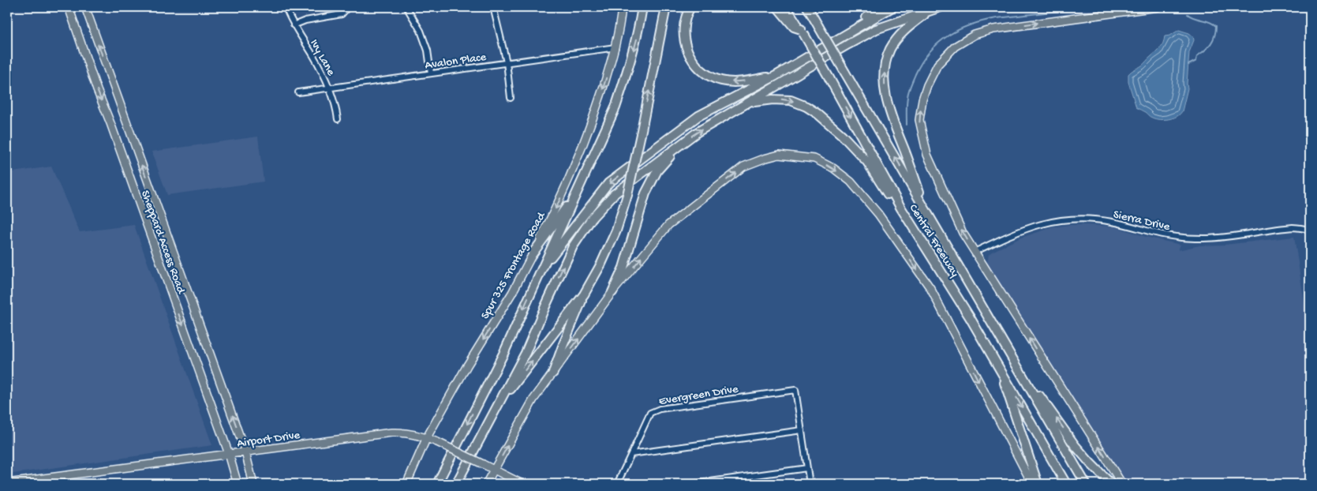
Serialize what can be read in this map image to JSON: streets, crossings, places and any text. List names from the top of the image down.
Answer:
{
  "streets": {
    "highway": ["Central Freeway"],
    "main road": ["Sheppard Access Road", "Spur 325 Frontage Road", "Airport Drive"],
    "street": [
      "Ivy Lane",
      "Avalon Place",
      "Sierra Drive",
      "Evergreen Drive"
    ]
  },
  "crossings": [
    ["Ivy Lane", "Avalon Place"],
    ["Avalon Place", "Spur 325 Frontage Road"],
    ["Sheppard Access Road", "Airport Drive"],
    ["Spur 325 Frontage Road", "Airport Drive"]
  ],
  "one_way": ["Spur 325 Frontage Road"]
}
